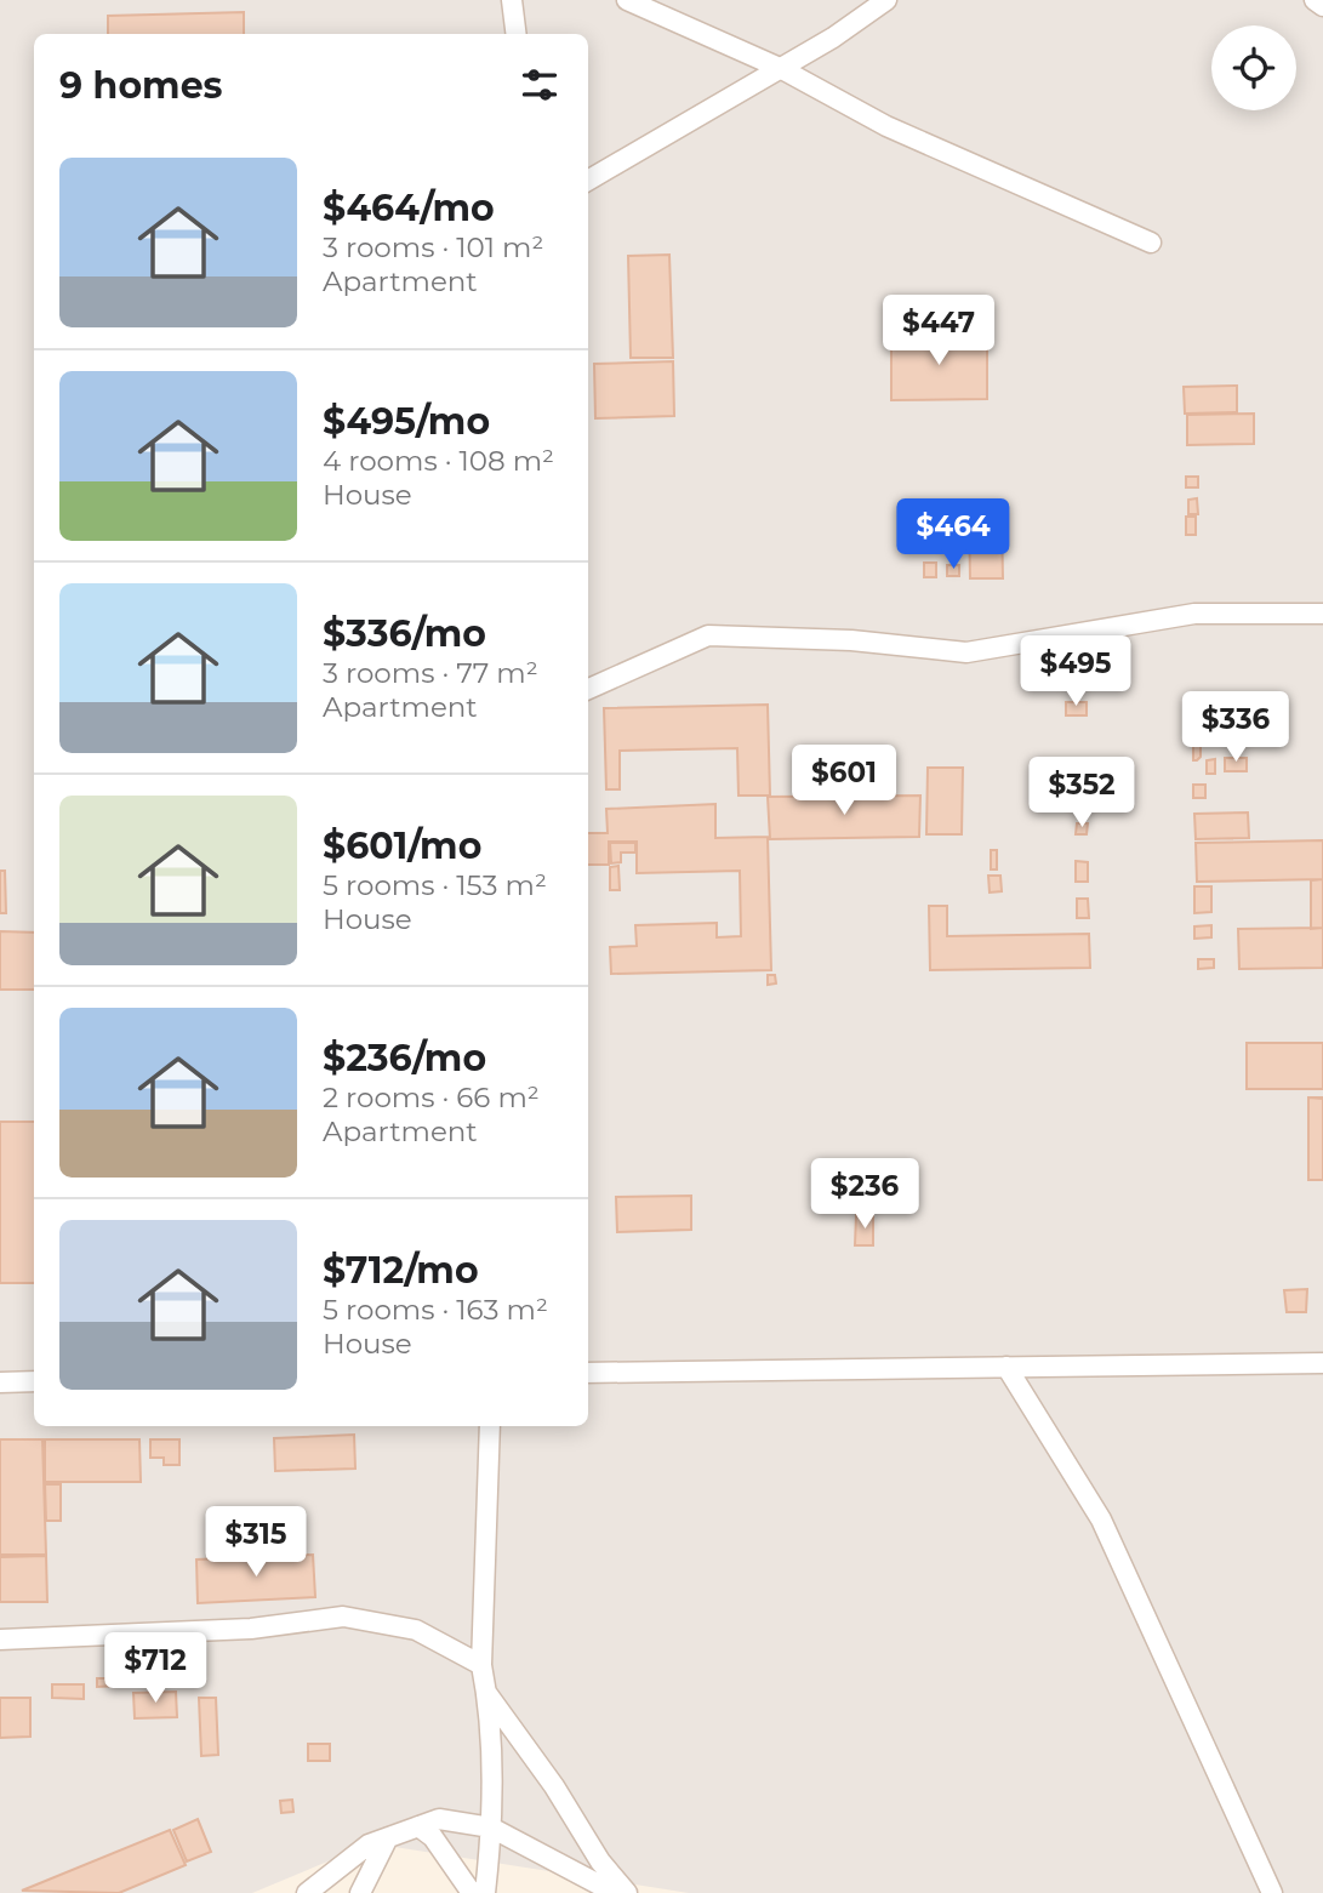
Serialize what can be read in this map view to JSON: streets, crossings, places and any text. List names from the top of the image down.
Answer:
{
  "page": {
    "heading": "9 homes",
    "list": [
      {
        "name": "$464/mo",
        "note": "3 rooms · 101 m² · Apartment"
      },
      {
        "name": "$495/mo",
        "note": "4 rooms · 108 m² · House"
      },
      {
        "name": "$336/mo",
        "note": "3 rooms · 77 m² · Apartment"
      },
      {
        "name": "$601/mo",
        "note": "5 rooms · 153 m² · House"
      },
      {
        "name": "$236/mo",
        "note": "2 rooms · 66 m² · Apartment"
      },
      {
        "name": "$712/mo",
        "note": "5 rooms · 163 m² · House"
      }
    ],
    "price": [
      "$447",
      "$464",
      "$495",
      "$336",
      "$601",
      "$352",
      "$236",
      "$315",
      "$712"
    ]
  }
}
